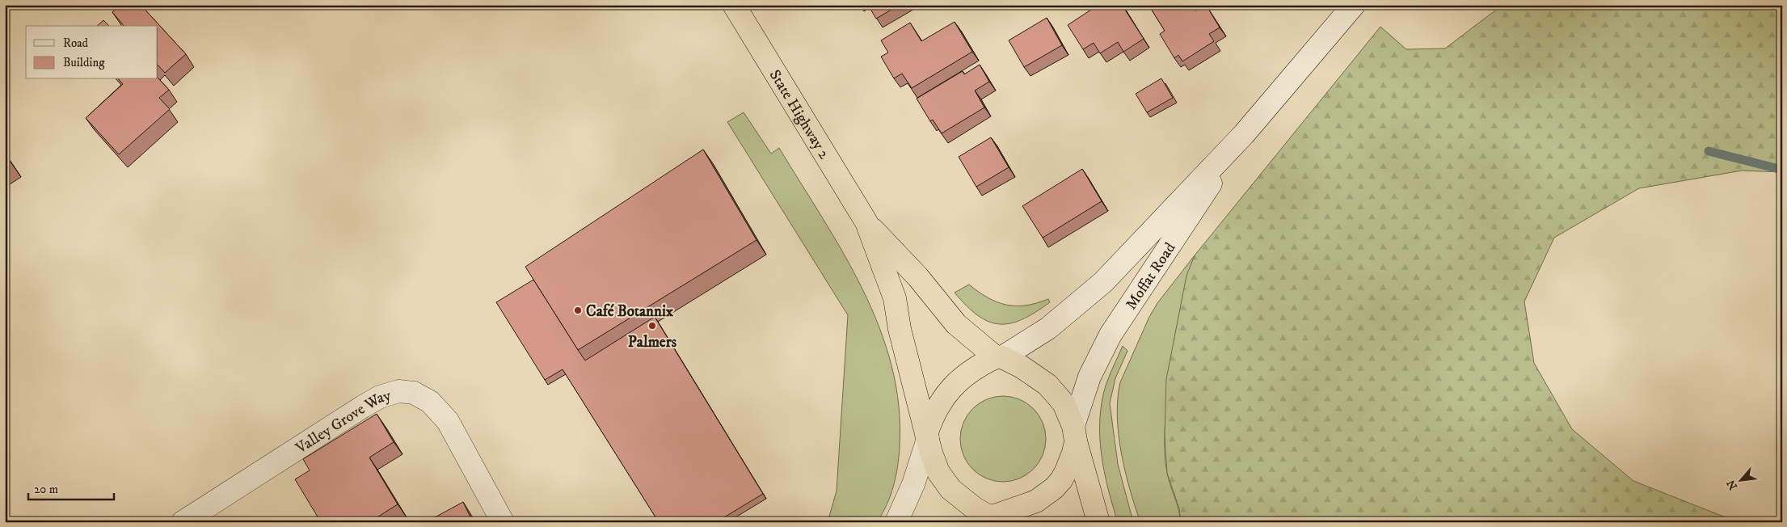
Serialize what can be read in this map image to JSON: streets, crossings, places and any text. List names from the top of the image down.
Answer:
{
  "streets": {
    "highway": ["State Highway 2"],
    "main road": ["Moffat Road", "Valley Grove Way"]
  },
  "crossings": [
    ["State Highway 2", "Moffat Road"]
  ],
  "places": ["Café Botannix", "Palmers"],
  "legend": ["Road", "Building"],
  "scale_bar": "20 m",
  "north": "bottom left"
}
